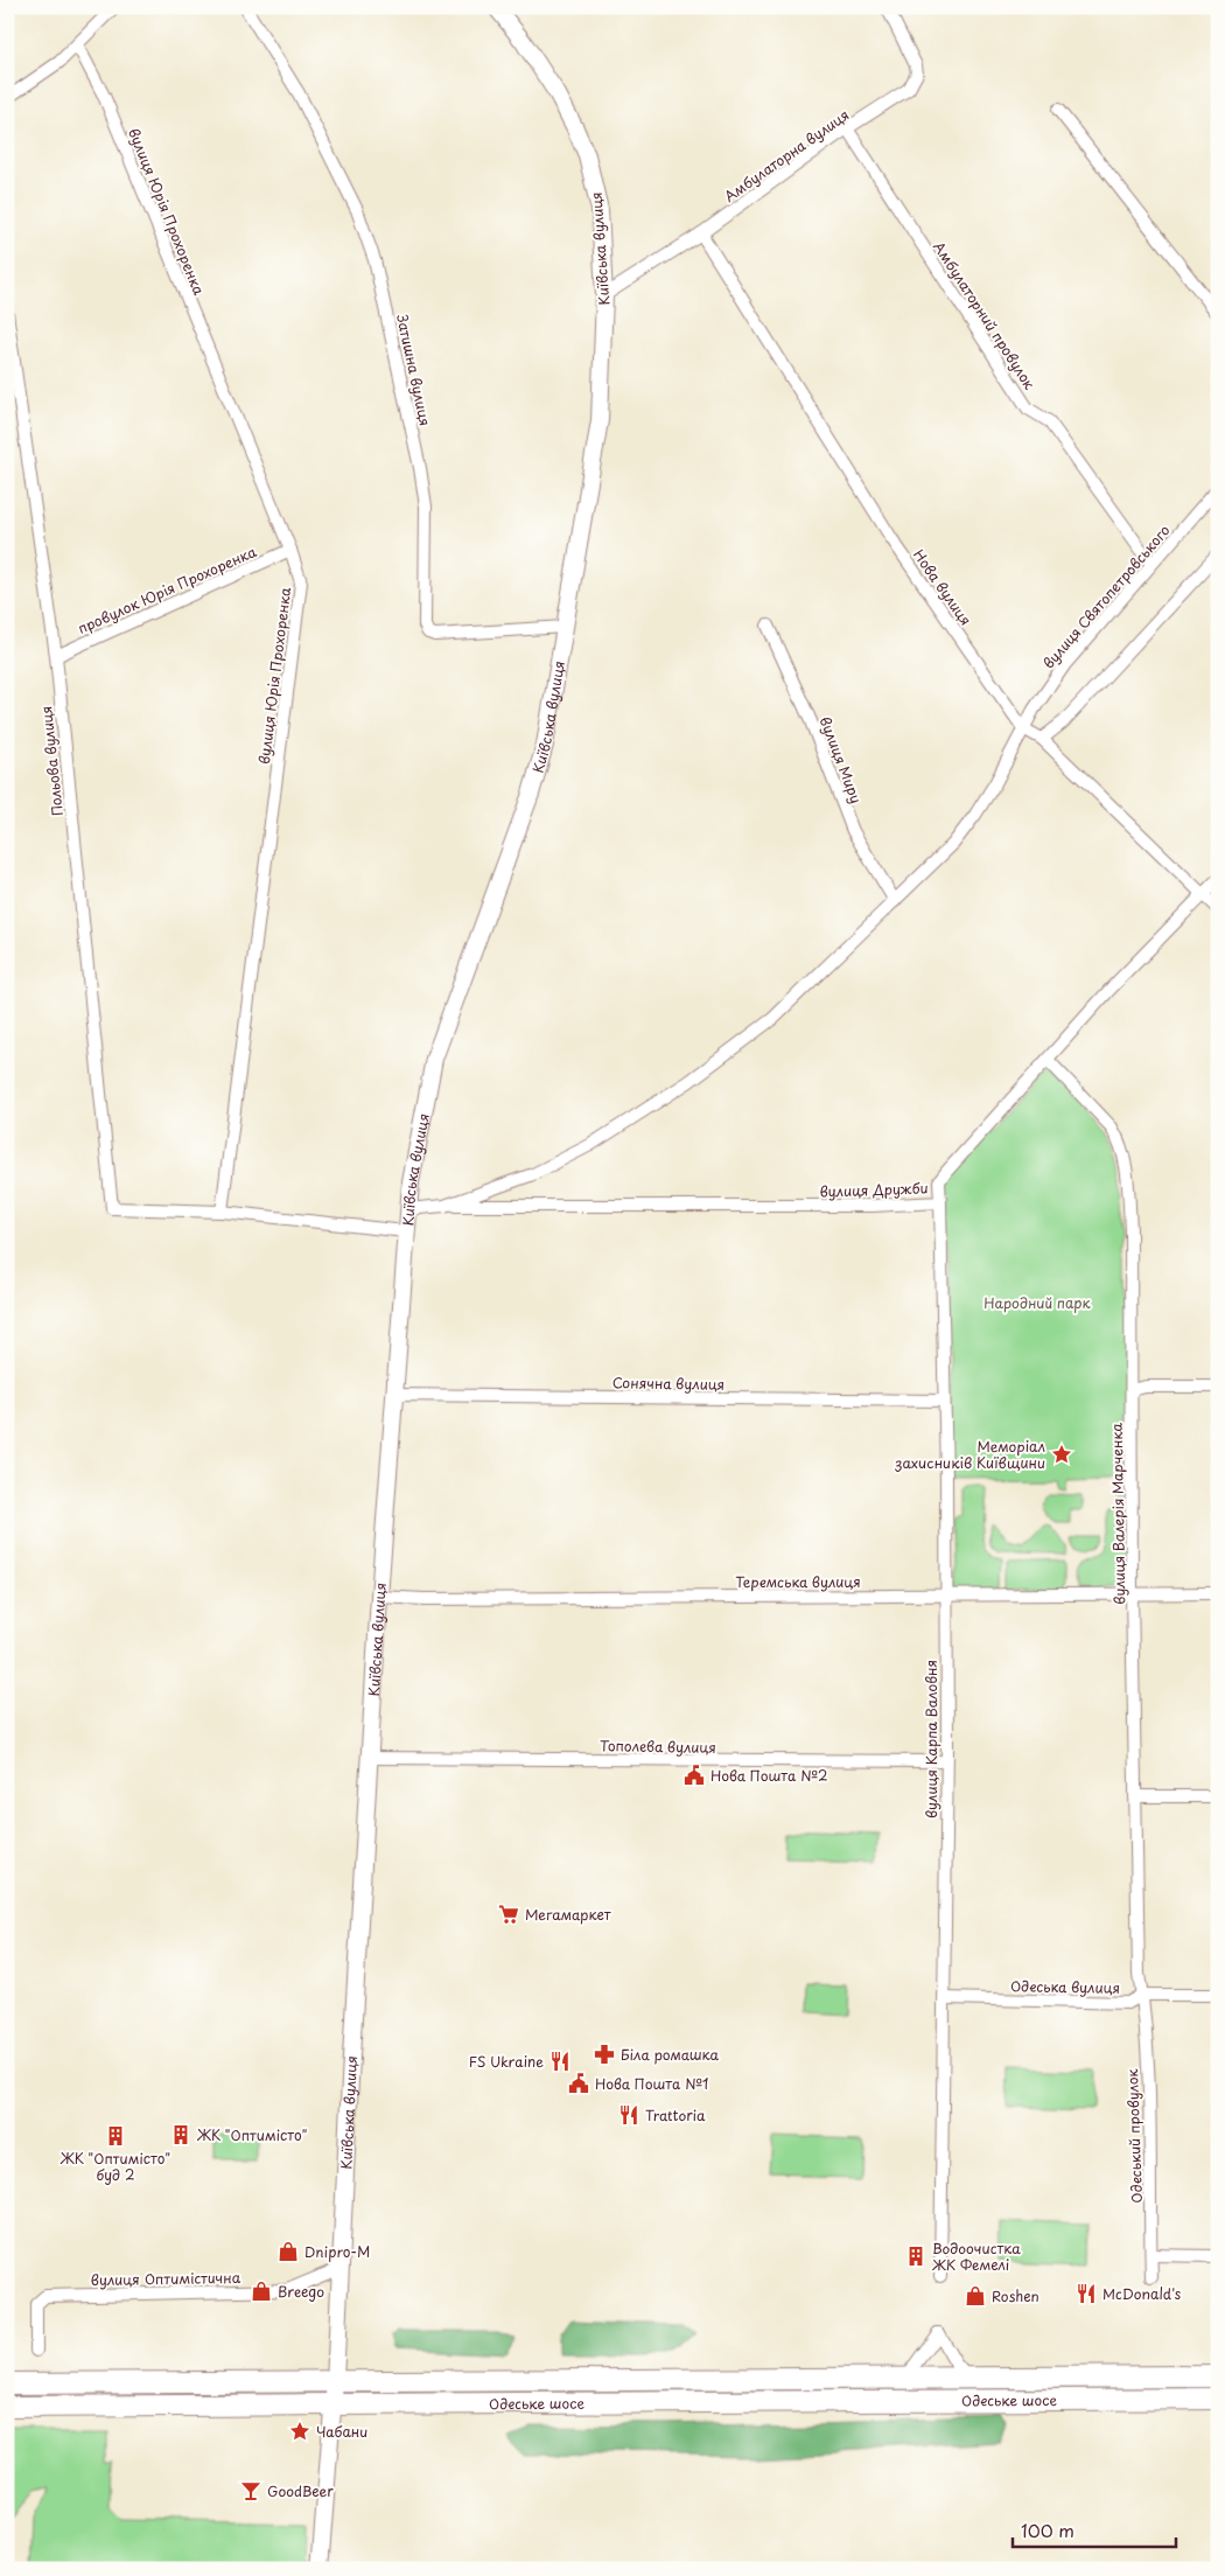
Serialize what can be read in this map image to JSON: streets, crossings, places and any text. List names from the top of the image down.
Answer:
{
  "streets": {
    "highway": ["Одеське шосе"],
    "street": [
      "Амбулаторна вулиця",
      "вулиця Юрія Прохоренка",
      "Київська вулиця",
      "Амбулаторний провулок",
      "Затишна вулиця",
      "Нова вулиця",
      "провулок Юрія Прохоренка",
      "вулиця Святопетровського",
      "вулиця Миру",
      "Польова вулиця",
      "вулиця Дружби",
      "Сонячна вулиця",
      "вулиця Валерія Марченка",
      "Теремська вулиця",
      "вулиця Карпа Валовня",
      "Тополева вулиця",
      "Одеська вулиця",
      "Одеський провулок",
      "вулиця Оптимістична"
    ]
  },
  "crossings": [
    ["Амбулаторна вулиця", "Київська вулиця"],
    ["Амбулаторна вулиця", "Амбулаторний провулок"],
    ["Амбулаторна вулиця", "Нова вулиця"],
    ["вулиця Юрія Прохоренка", "провулок Юрія Прохоренка"],
    ["вулиця Юрія Прохоренка", "Польова вулиця"],
    ["Київська вулиця", "Затишна вулиця"],
    ["Київська вулиця", "Сонячна вулиця"],
    ["Київська вулиця", "Теремська вулиця"],
    ["Київська вулиця", "Тополева вулиця"],
    ["Київська вулиця", "вулиця Оптимістична"],
    ["Київська вулиця", "Одеське шосе"],
    ["Амбулаторний провулок", "вулиця Святопетровського"],
    ["Нова вулиця", "вулиця Святопетровського"],
    ["Нова вулиця", "вулиця Дружби"],
    ["провулок Юрія Прохоренка", "Польова вулиця"],
    ["вулиця Святопетровського", "вулиця Миру"],
    ["вулиця Святопетровського", "вулиця Дружби"],
    ["вулиця Дружби", "вулиця Валерія Марченка"],
    ["вулиця Дружби", "вулиця Карпа Валовня"],
    ["Сонячна вулиця", "вулиця Карпа Валовня"],
    ["вулиця Валерія Марченка", "Теремська вулиця"],
    ["вулиця Валерія Марченка", "Одеська вулиця"],
    ["вулиця Валерія Марченка", "Одеський провулок"],
    ["Теремська вулиця", "вулиця Карпа Валовня"],
    ["вулиця Карпа Валовня", "Тополева вулиця"],
    ["вулиця Карпа Валовня", "Одеська вулиця"],
    ["Одеська вулиця", "Одеський провулок"]
  ],
  "parks": ["Народний парк"],
  "places": {
    "place": ["Меморіал захисників Київщини", "Чабани"],
    "public building": ["Нова Пошта №2", "Нова Пошта №1"],
    "supermarket": ["Мегамаркет"],
    "pharmacy": ["Біла ромашка"],
    "restaurant": ["FS Ukraine", "Trattoria", "McDonald's"],
    "building": ["ЖК \"Оптимісто\"", "ЖК \"Оптимісто\" буд 2", "Водоочистка ЖК Фемелі"],
    "shop": ["Dnipro-M", "Breego", "Roshen"],
    "bar": ["GoodBeer"]
  },
  "scale_bar": "100 m"
}
